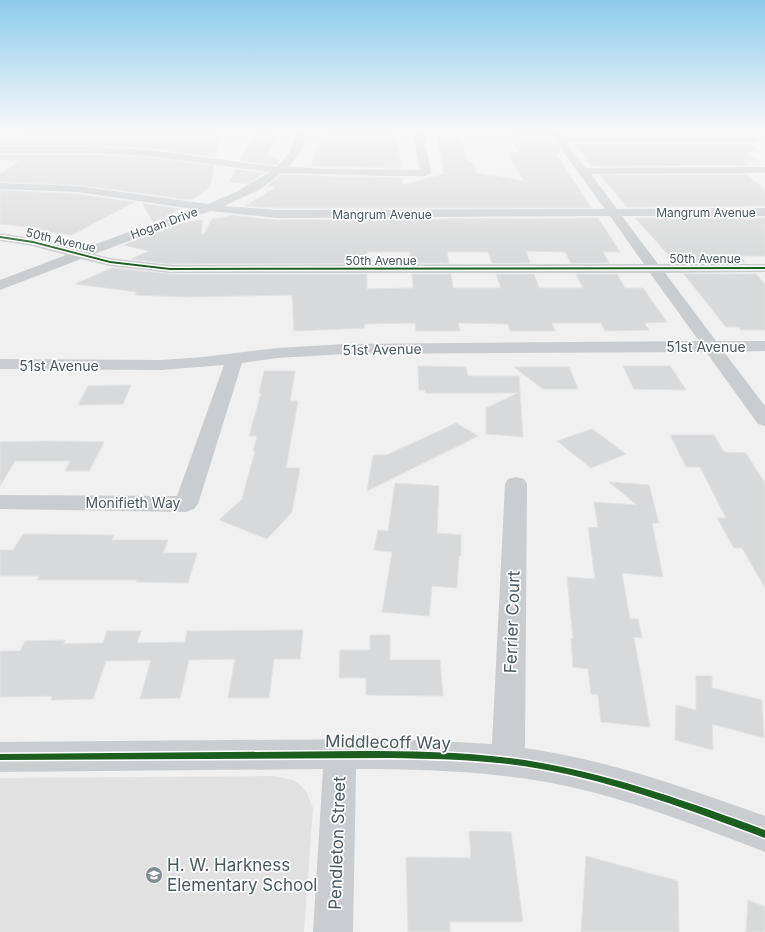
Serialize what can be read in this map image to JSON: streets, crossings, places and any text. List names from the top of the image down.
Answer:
{
  "streets": {
    "street": [
      "Mangrum Avenue",
      "Hogan Drive",
      "50th Avenue",
      "51st Avenue",
      "Monifieth Way",
      "Ferrier Court",
      "Middlecoff Way",
      "Pendleton Street"
    ]
  },
  "crossings": [
    ["Mangrum Avenue", "Hogan Drive"],
    ["Hogan Drive", "50th Avenue"],
    ["51st Avenue", "Monifieth Way"],
    ["Ferrier Court", "Middlecoff Way"],
    ["Middlecoff Way", "Pendleton Street"]
  ],
  "places": {
    "school or university": ["H. W. Harkness Elementary School"]
  }
}
